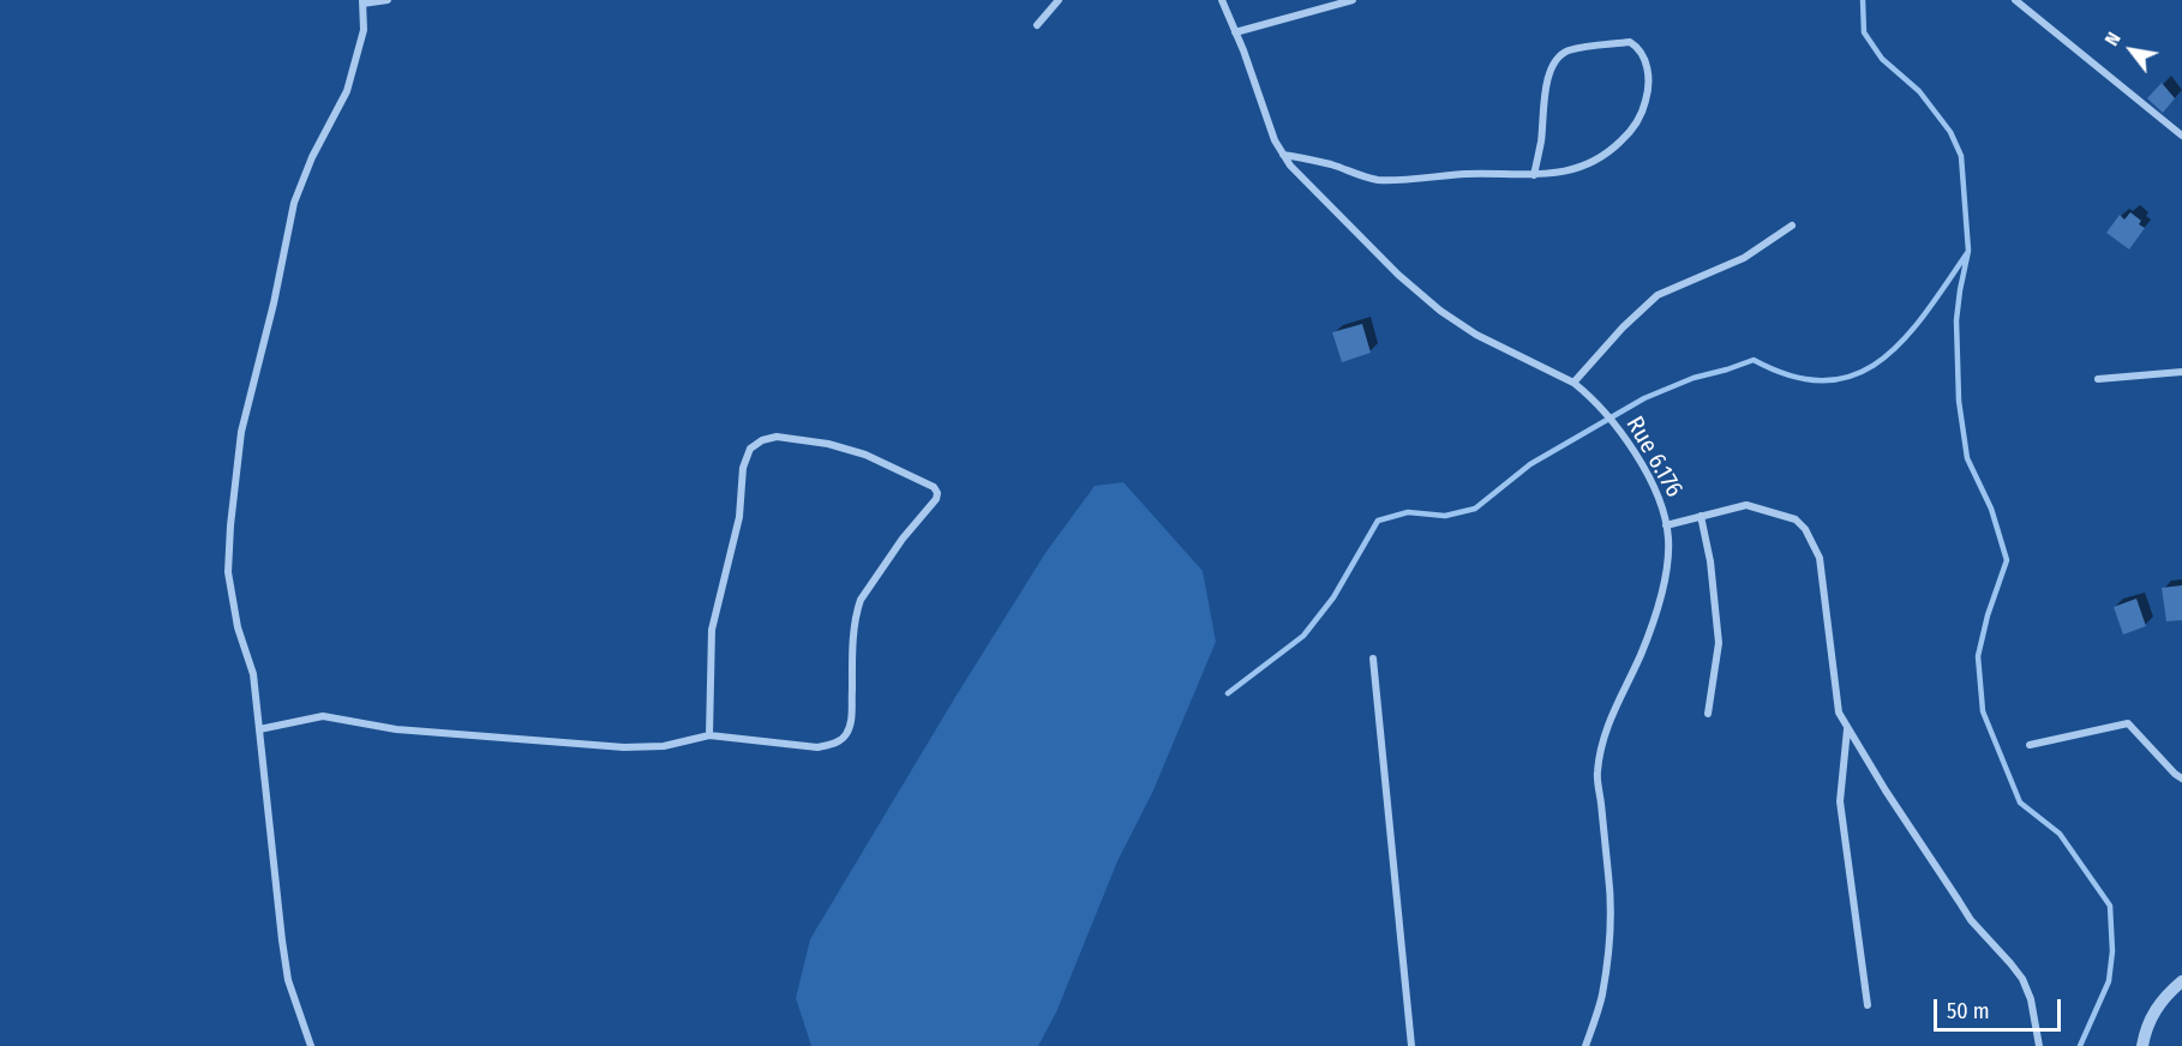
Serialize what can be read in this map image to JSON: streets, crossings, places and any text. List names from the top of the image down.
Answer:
{
  "streets": {
    "street": ["Rue 6.176"]
  },
  "scale_bar": "50 m",
  "north": "top left"
}
